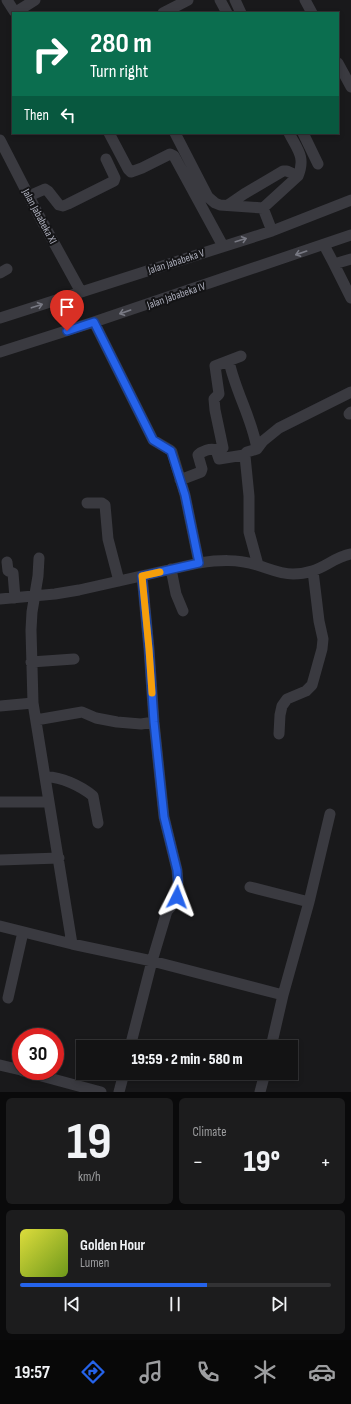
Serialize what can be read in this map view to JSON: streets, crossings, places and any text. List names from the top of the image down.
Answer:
{
  "streets": {
    "street": ["Jalan Jababeka XI", "Jalan Jababeka V", "Jalan Jababeka IV"]
  },
  "crossings": [
    ["Jalan Jababeka XI", "Jalan Jababeka V"]
  ],
  "page": {
    "turn": ["280 m", "Turn right"],
    "then": "Then",
    "limit": "30",
    "trip": "19:59 · 2 min · 580 m",
    "tile": [
      ["19", "km/h"],
      "Climate"
    ],
    "heat": ["−", "19°", "+"],
    "song": ["Golden Hour", "Lumen"],
    "tabs": "19:57"
  }
}
